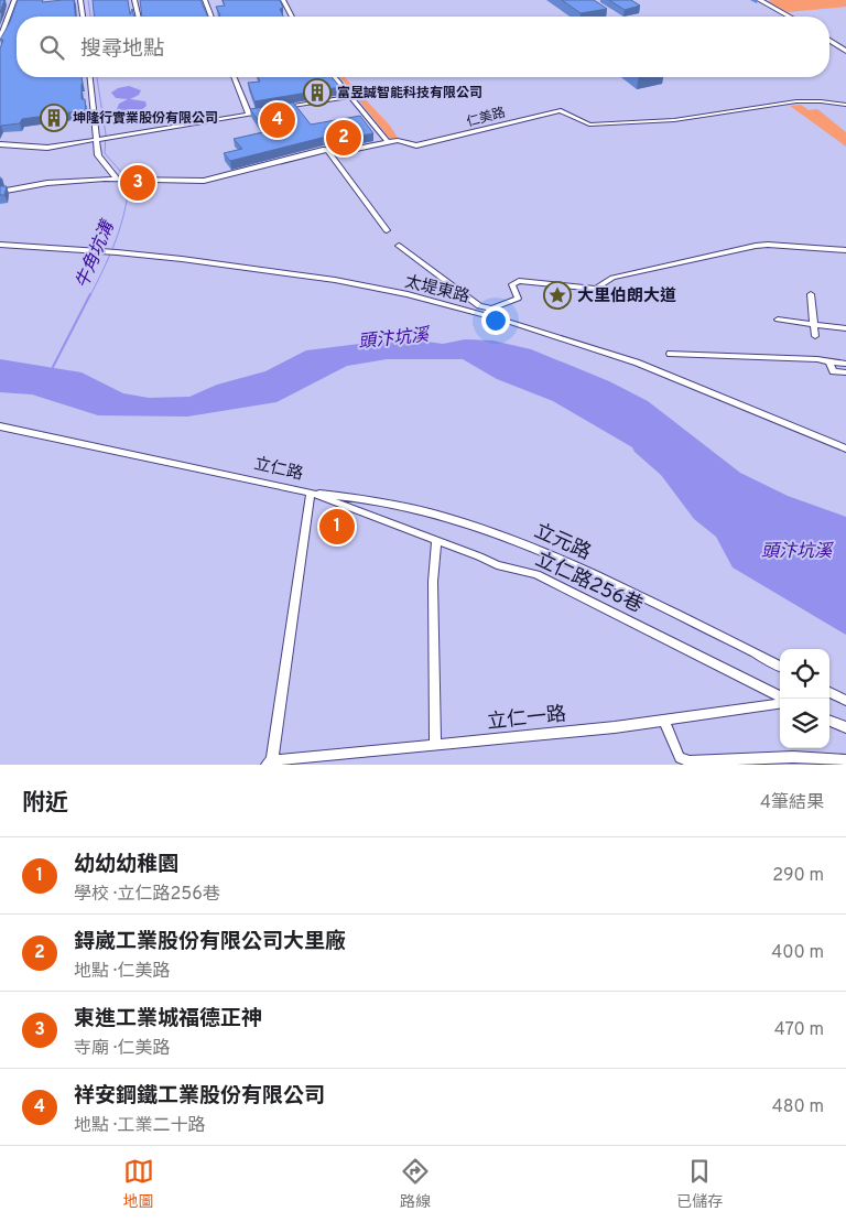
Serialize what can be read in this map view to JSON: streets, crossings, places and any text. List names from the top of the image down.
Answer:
{
  "streets": {
    "street": [
      "仁美路",
      "太堤東路",
      "立仁路",
      "立元路",
      "立仁路256巷",
      "立仁一路"
    ]
  },
  "crossings": [
    ["立仁路", "立元路"],
    ["立仁路", "立仁路256巷"],
    ["立仁路", "立仁一路"],
    ["立元路", "立仁路256巷"]
  ],
  "water": ["牛角坑溝", "頭汴坑溪"],
  "places": {
    "building": ["富昱誠智能科技有限公司", "坤隆行實業股份有限公司"],
    "place": ["大里伯朗大道"]
  },
  "page": {
    "search": "搜尋地點",
    "pins": [
      "4",
      "2",
      "3",
      "1"
    ],
    "heading": ["附近", "4筆結果"],
    "list": [
      {
        "mark": "1",
        "name": "幼幼幼稚園",
        "note": "學校 · 立仁路256巷",
        "value": "290 m"
      },
      {
        "mark": "2",
        "name": "鍀崴工業股份有限公司大里廠",
        "note": "地點 · 仁美路",
        "value": "400 m"
      },
      {
        "mark": "3",
        "name": "東進工業城福德正神",
        "note": "寺廟 · 仁美路",
        "value": "470 m"
      },
      {
        "mark": "4",
        "name": "祥安鋼鐵工業股份有限公司",
        "note": "地點 · 工業二十路",
        "value": "480 m"
      }
    ],
    "nav": ["地圖", "路線", "已儲存"]
  }
}
